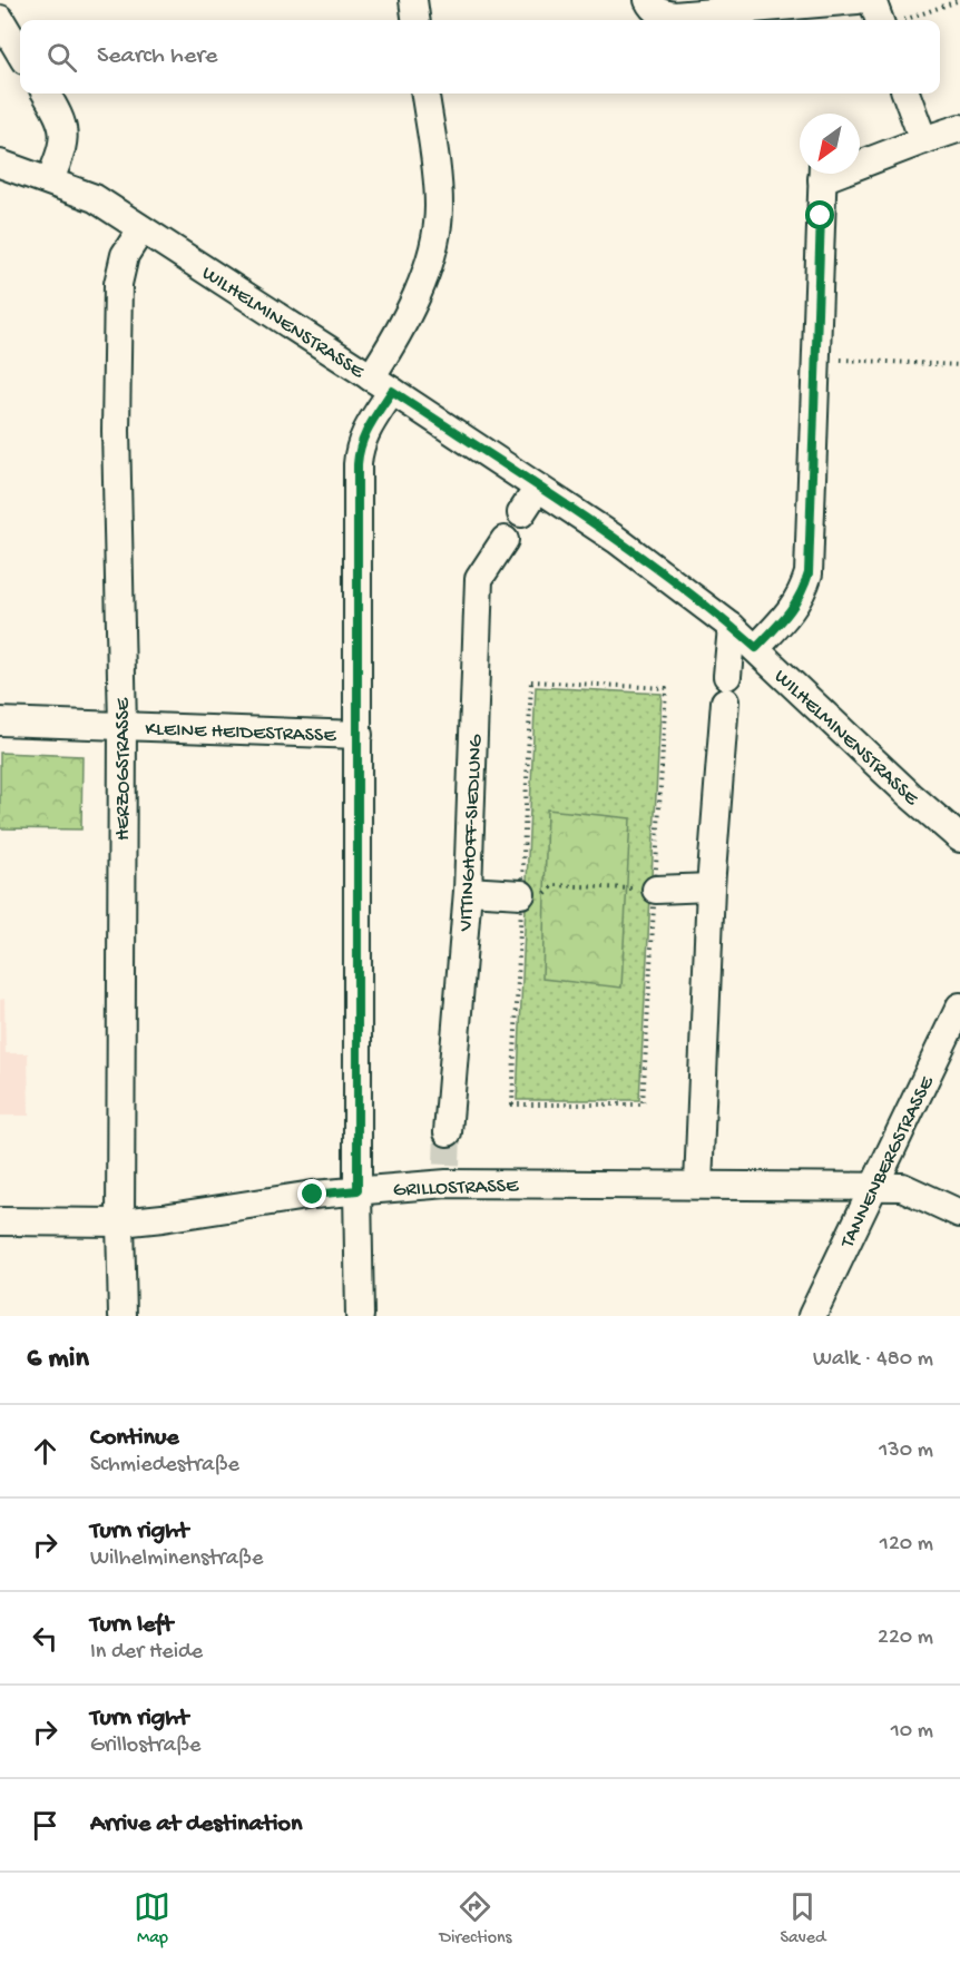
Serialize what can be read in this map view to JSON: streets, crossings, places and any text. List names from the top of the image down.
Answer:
{
  "streets": {
    "street": [
      "WILHELMINENSTRASSE",
      "KLEINE HEIDESTRASSE",
      "HERZOGSTRASSE",
      "VITTINGHOFF-SIEDLUNG",
      "TANNENBERGSTRASSE",
      "GRILLOSTRASSE"
    ]
  },
  "crossings": [
    ["WILHELMINENSTRASSE", "HERZOGSTRASSE"],
    ["KLEINE HEIDESTRASSE", "HERZOGSTRASSE"],
    ["HERZOGSTRASSE", "GRILLOSTRASSE"],
    ["TANNENBERGSTRASSE", "GRILLOSTRASSE"]
  ],
  "north": "bottom left",
  "page": {
    "search": "Search here",
    "heading": ["6 min", "Walk · 480 m"],
    "list": [
      ["Continue", "Schmiedestraße", "130 m"],
      ["Turn right", "Wilhelminenstraße", "120 m"],
      ["Turn left", "In der Heide", "220 m"],
      ["Turn right", "Grillostraße", "10 m"],
      "Arrive at destination"
    ],
    "nav": ["Map", "Directions", "Saved"]
  }
}
